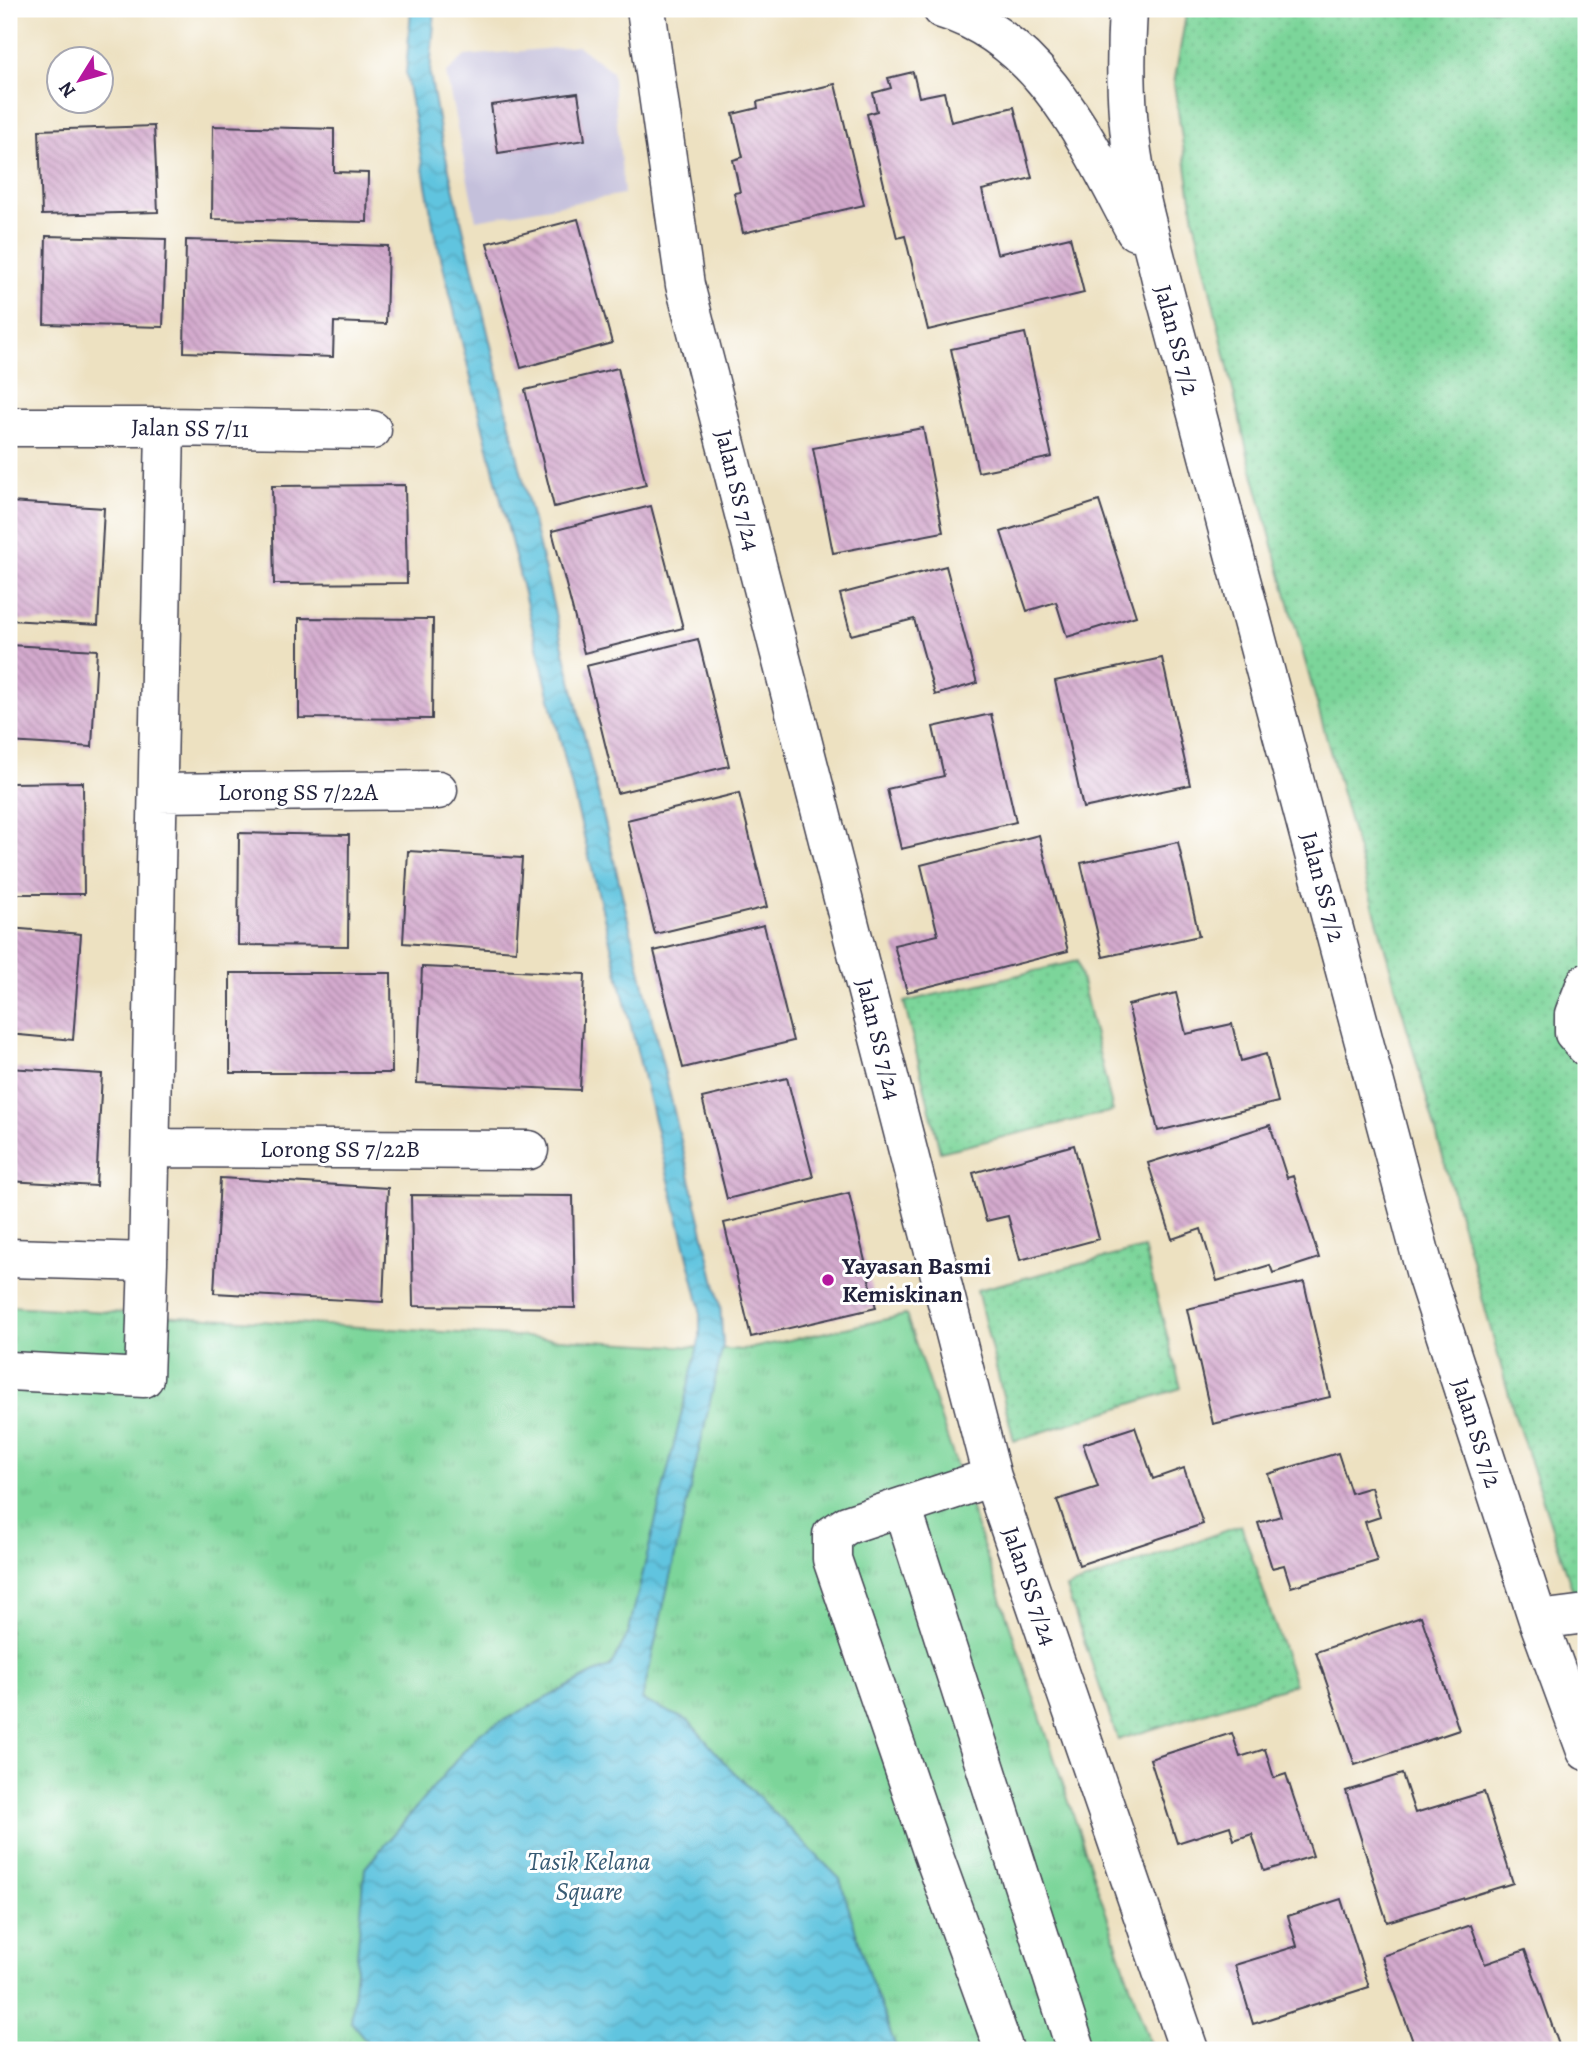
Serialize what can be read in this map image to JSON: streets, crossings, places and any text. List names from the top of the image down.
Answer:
{
  "streets": {
    "street": [
      "Jalan SS 7/2",
      "Jalan SS 7/11",
      "Jalan SS 7/24",
      "Lorong SS 7/22A",
      "Lorong SS 7/22B"
    ]
  },
  "water": ["Tasik Kelana Square"],
  "places": ["Yayasan Basmi Kemiskinan"],
  "north": "bottom left"
}
